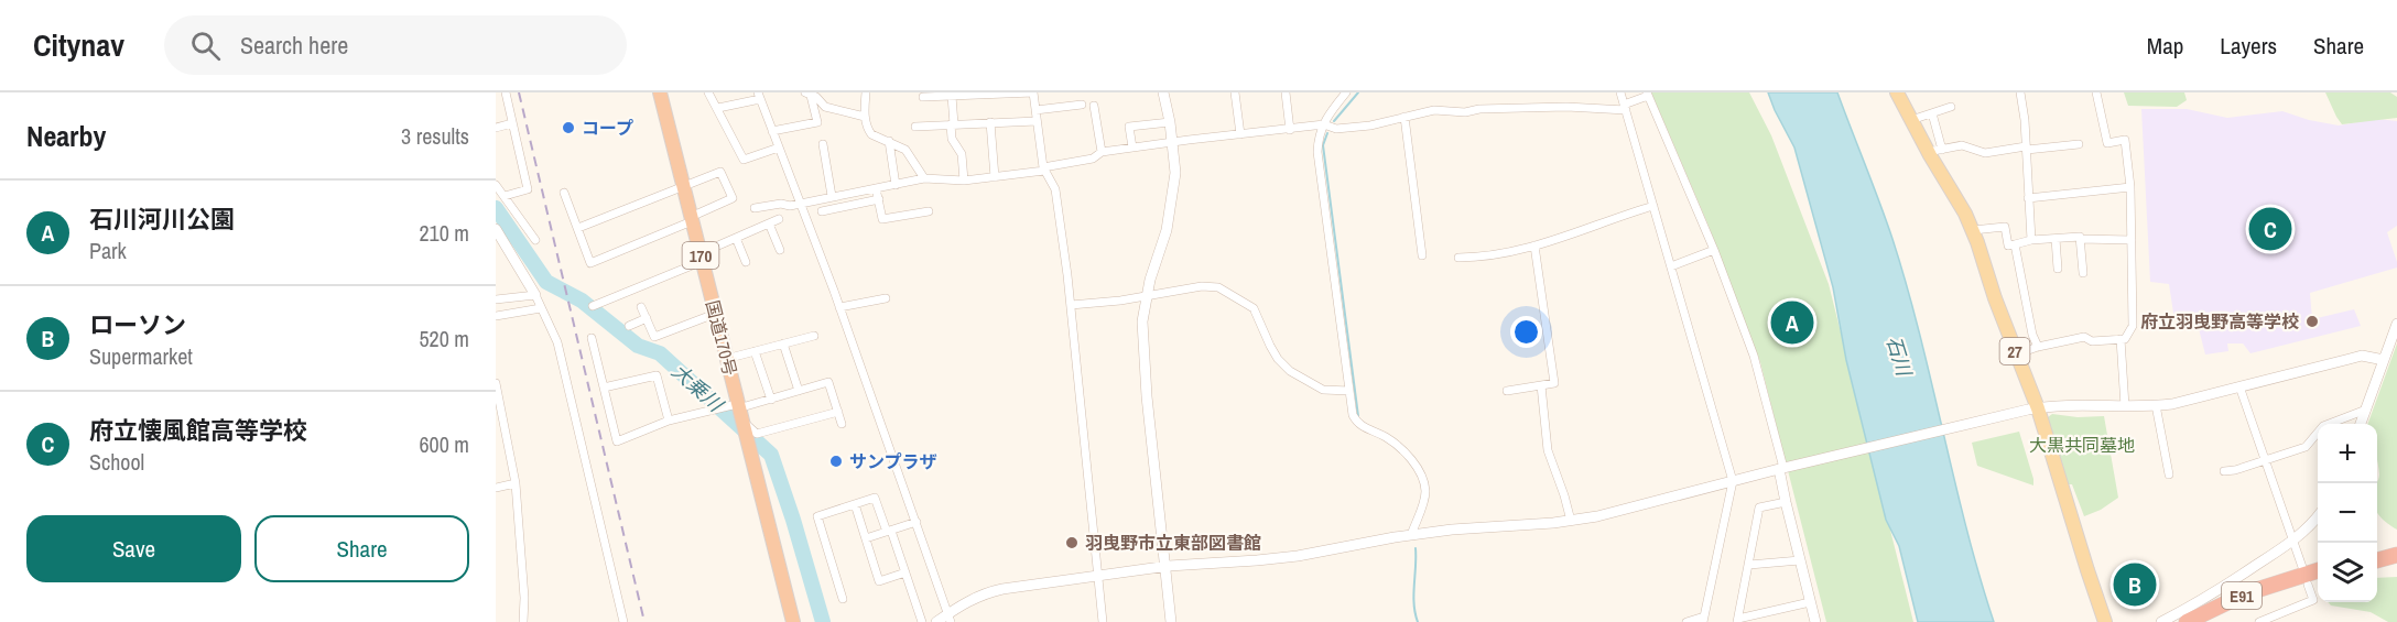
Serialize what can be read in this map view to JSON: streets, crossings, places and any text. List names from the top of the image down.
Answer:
{
  "streets": {
    "highway": ["170", "国道170号", "E91"],
    "main road": ["27"]
  },
  "water": ["石川", "大乗川"],
  "parks": ["大黒共同墓地"],
  "places": [
    "コープ",
    "府立羽曳野高等学校",
    "サンプラザ",
    "羽曳野市立東部図書館"
  ],
  "page": {
    "header": "Citynav",
    "search": "Search here",
    "nav": ["Map", "Layers", "Share"],
    "heading": ["Nearby", "3 results"],
    "list": [
      {
        "mark": "A",
        "name": "石川河川公園",
        "note": "Park",
        "value": "210 m"
      },
      {
        "mark": "B",
        "name": "ローソン",
        "note": "Supermarket",
        "value": "520 m"
      },
      {
        "mark": "C",
        "name": "府立懐風館高等学校",
        "note": "School",
        "value": "600 m"
      }
    ],
    "pins": ["C", "A", "B"],
    "map_buttons": ["+", "−"],
    "buttons": ["Save", "Share"]
  }
}
